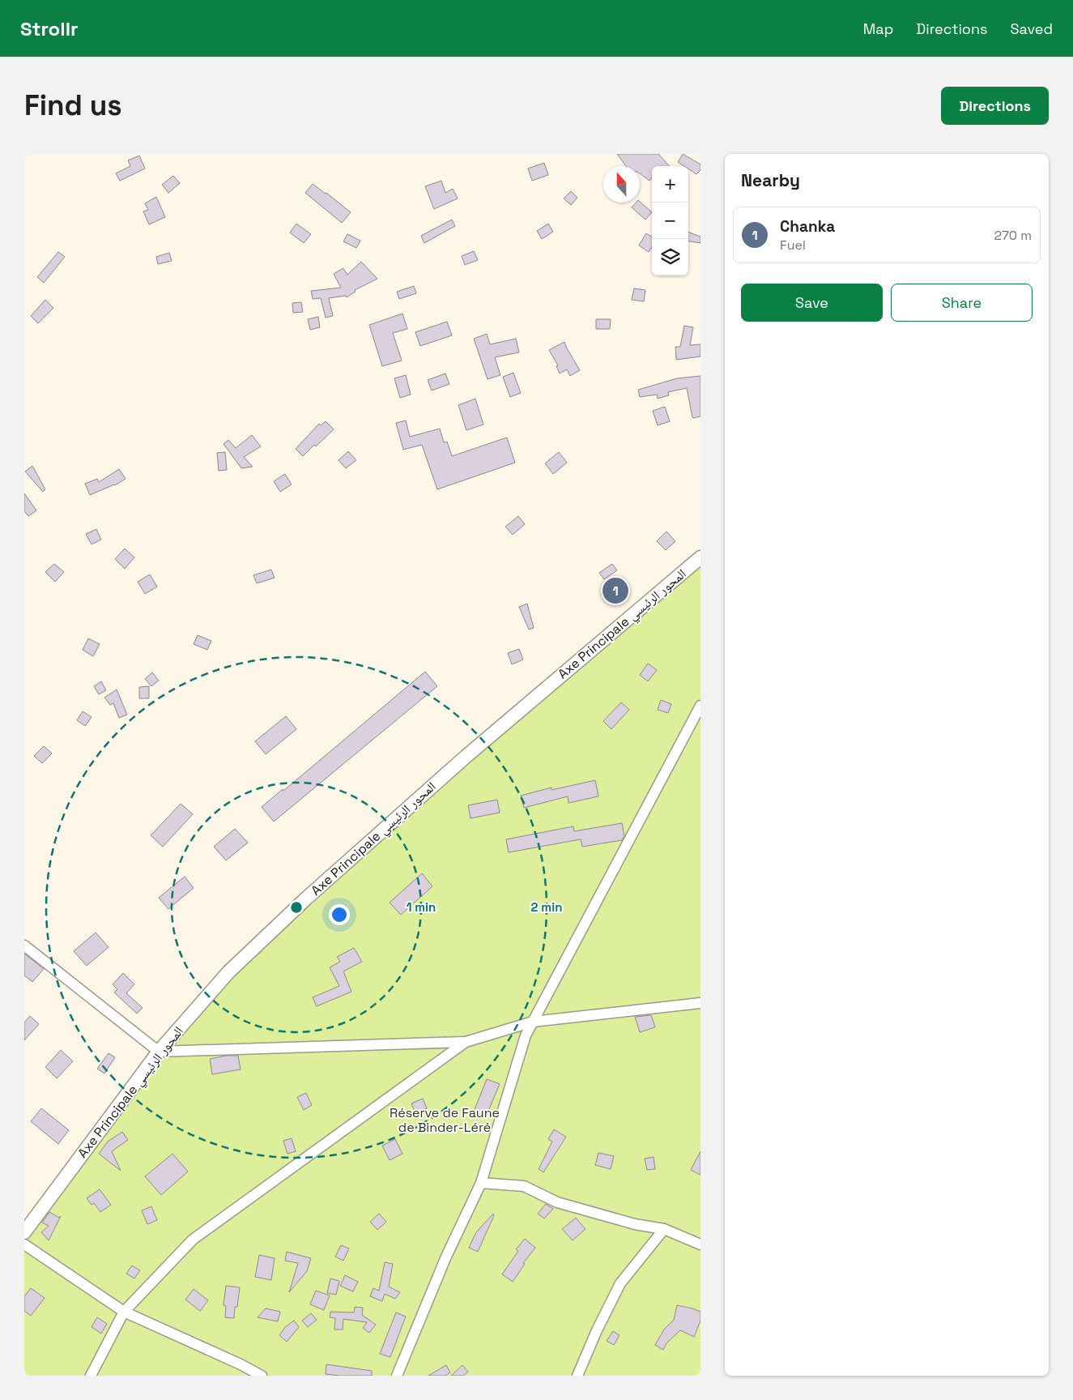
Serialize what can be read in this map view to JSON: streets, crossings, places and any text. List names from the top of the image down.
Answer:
{
  "streets": {
    "main road": ["Axe Principale المحور الرئيسي"]
  },
  "parks": ["Réserve de Faune de Binder-Léré"],
  "north": "top",
  "page": {
    "header": "Strollr",
    "nav": ["Map", "Directions", "Saved"],
    "buttons": [
      "Directions",
      ["Save", "Share"]
    ],
    "title": "Find us",
    "heading": "Nearby",
    "map_buttons": ["+", "−"],
    "list": [
      {
        "mark": "1",
        "name": "Chanka",
        "note": "Fuel",
        "value": "270 m"
      }
    ],
    "pins": "1"
  },
  "rings": ["1 min", "2 min"]
}
